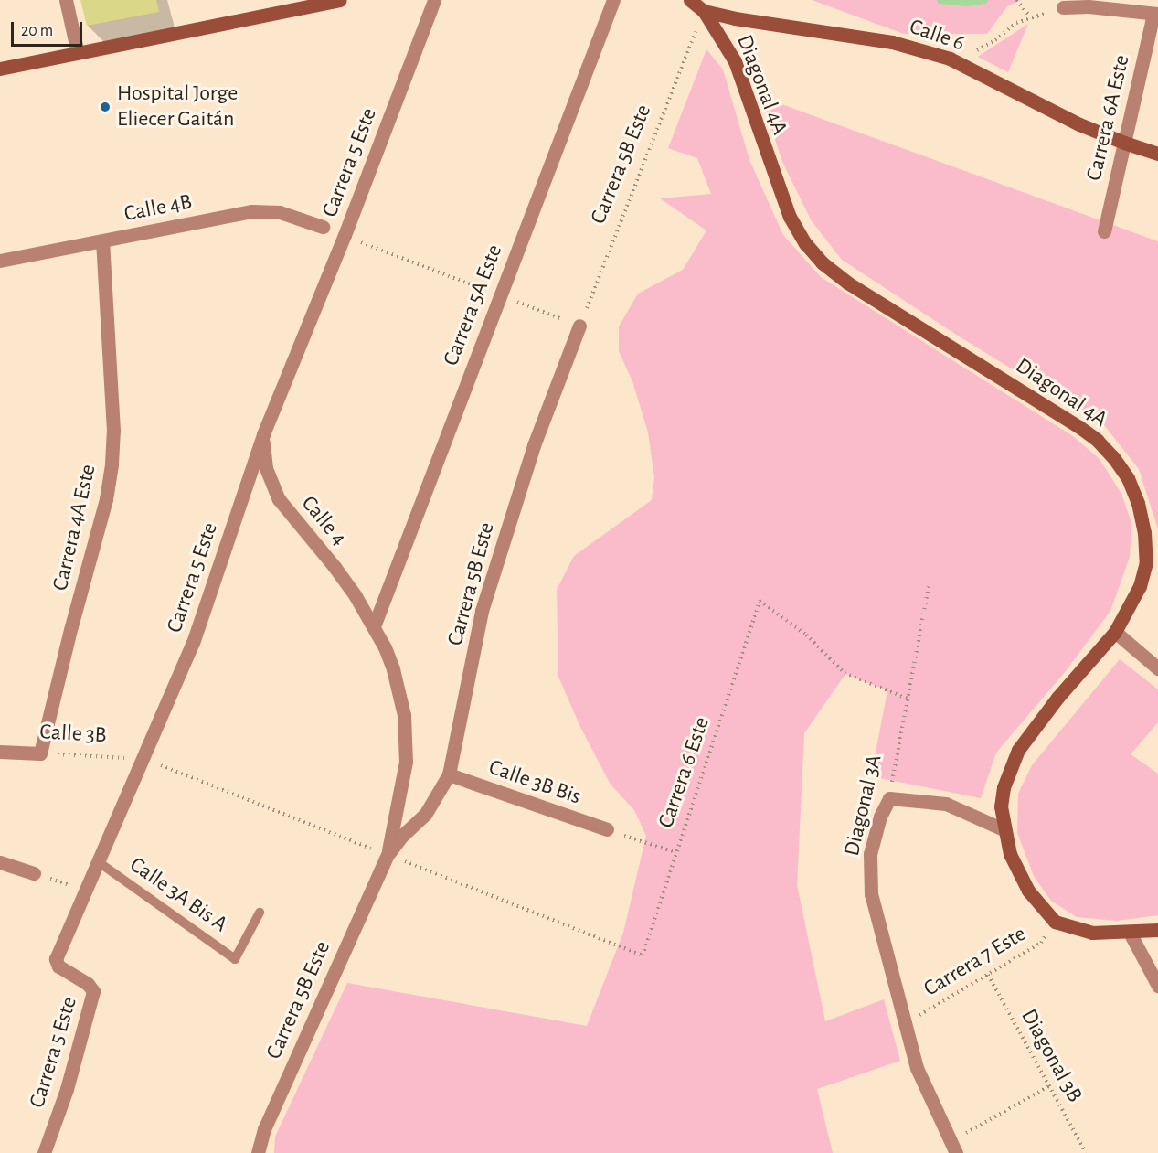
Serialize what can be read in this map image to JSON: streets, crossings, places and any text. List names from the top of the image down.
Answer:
{
  "streets": {
    "street": [
      "Calle 6",
      "Diagonal 4A",
      "Carrera 6A Este",
      "Carrera 5 Este",
      "Carrera 5B Este",
      "Calle 4B",
      "Carrera 5A Este",
      "Calle 4",
      "Carrera 4A Este",
      "Calle 3B",
      "Calle 3B Bis",
      "Diagonal 3A"
    ],
    "lane": ["Calle 3A Bis A"],
    "path": ["Carrera 6 Este", "Carrera 7 Este", "Diagonal 3B"]
  },
  "crossings": [
    ["Calle 6", "Diagonal 4A"],
    ["Calle 6", "Carrera 6A Este"],
    ["Calle 6", "Carrera 5B Este"],
    ["Diagonal 4A", "Carrera 5B Este"],
    ["Diagonal 4A", "Carrera 7 Este"],
    ["Carrera 5 Este", "Calle 4"],
    ["Carrera 5 Este", "Calle 3B"],
    ["Carrera 5 Este", "Calle 3A Bis A"],
    ["Carrera 5B Este", "Calle 4"],
    ["Carrera 5B Este", "Calle 3B Bis"],
    ["Calle 4B", "Carrera 4A Este"],
    ["Carrera 5A Este", "Calle 4"],
    ["Carrera 4A Este", "Calle 3B"],
    ["Carrera 6 Este", "Diagonal 3A"],
    ["Diagonal 3A", "Carrera 7 Este"],
    ["Carrera 7 Este", "Diagonal 3B"]
  ],
  "places": ["Hospital Jorge Eliecer Gaitán"],
  "scale_bar": "20 m"
}
